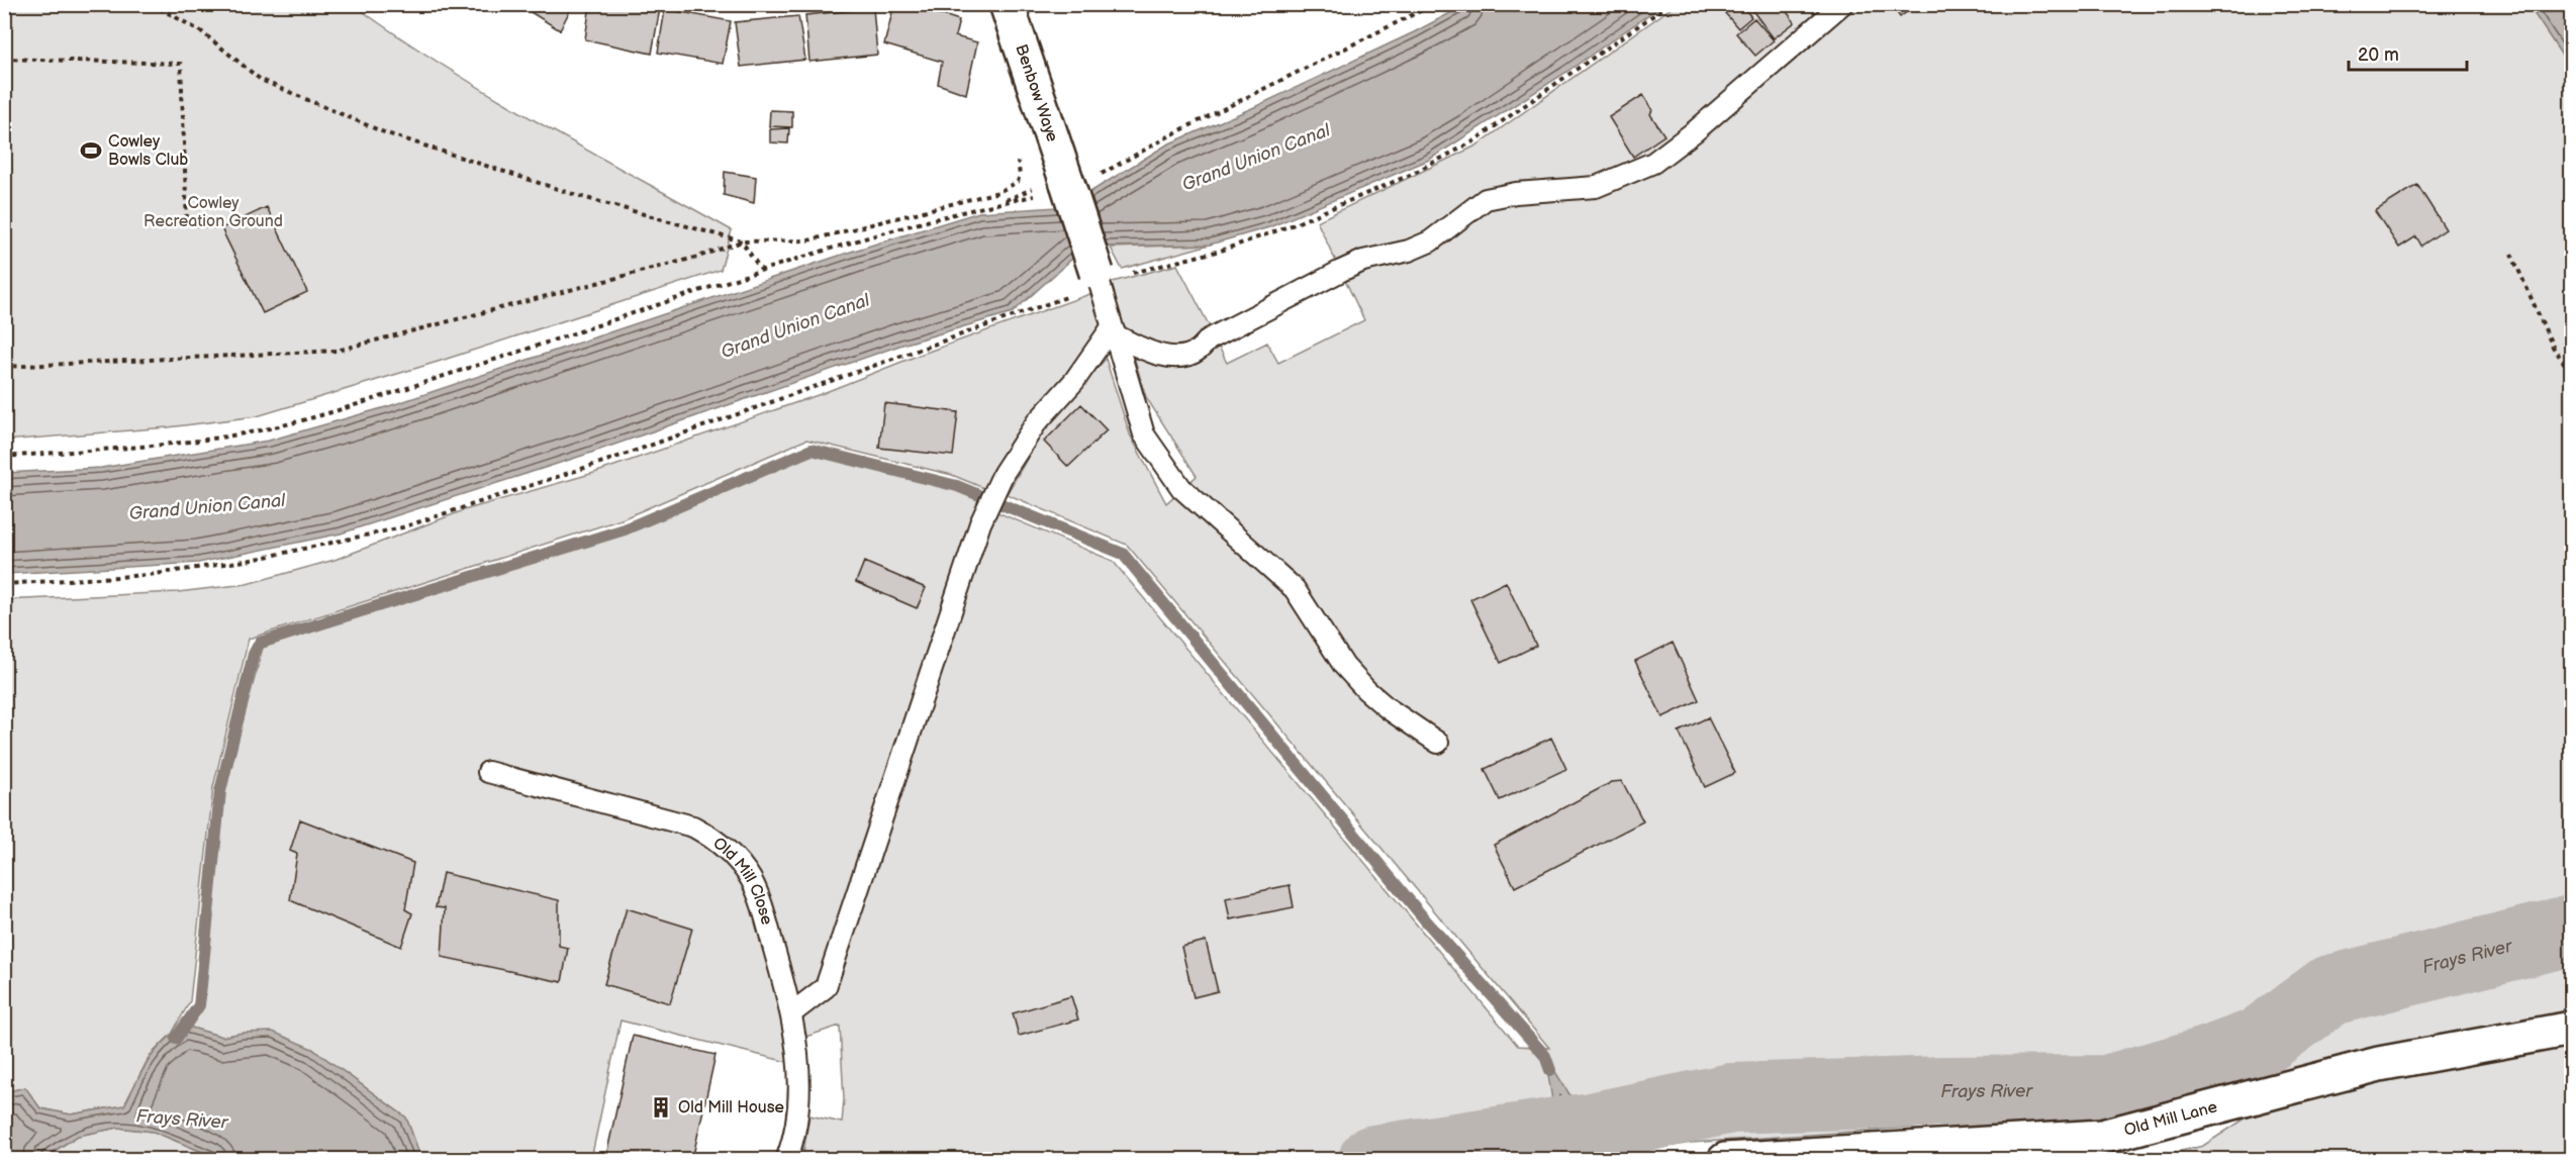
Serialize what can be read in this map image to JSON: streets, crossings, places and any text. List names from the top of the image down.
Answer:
{
  "streets": {
    "street": ["Benbow Waye", "Old Mill Lane"],
    "lane": ["Old Mill Close"]
  },
  "water": ["Grand Union Canal", "Frays River"],
  "parks": ["Cowley Recreation Ground"],
  "places": {
    "sports": ["Cowley Bowls Club"],
    "building": ["Old Mill House"]
  },
  "scale_bar": "20 m"
}
